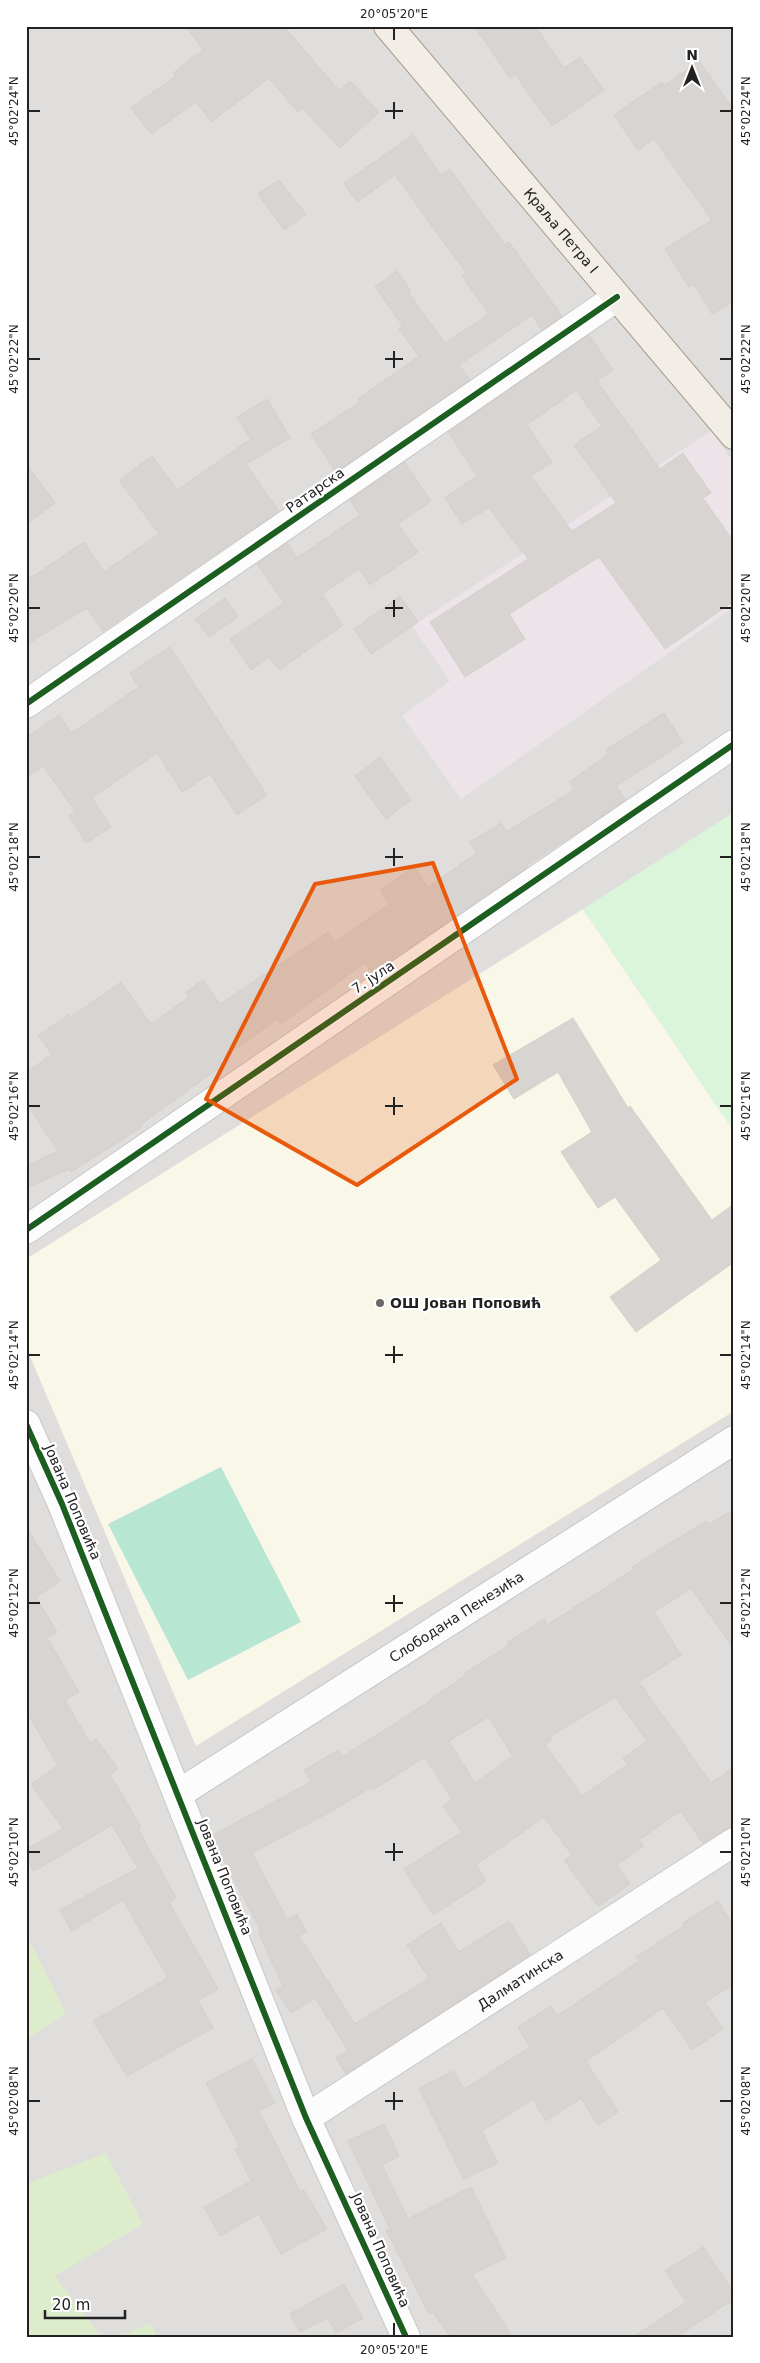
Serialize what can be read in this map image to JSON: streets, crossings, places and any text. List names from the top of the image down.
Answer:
{
  "streets": {
    "main road": ["Краља Петра I"],
    "street": [
      "Ратарска",
      "7. јула",
      "Јована Поповића",
      "Слободана Пенезића",
      "Далматинска"
    ]
  },
  "crossings": [
    ["Краља Петра I", "Ратарска"],
    ["Јована Поповића", "Слободана Пенезића"],
    ["Јована Поповића", "Далматинска"]
  ],
  "places": ["ОШ Јован Поповић"],
  "scale_bar": "20 m",
  "north": "top",
  "coordinates": [
    "20°05'20\"E",
    "45°02'24\"N",
    "45°02'22\"N",
    "45°02'20\"N",
    "45°02'18\"N",
    "45°02'16\"N",
    "45°02'14\"N",
    "45°02'12\"N",
    "45°02'10\"N",
    "45°02'08\"N"
  ]
}
